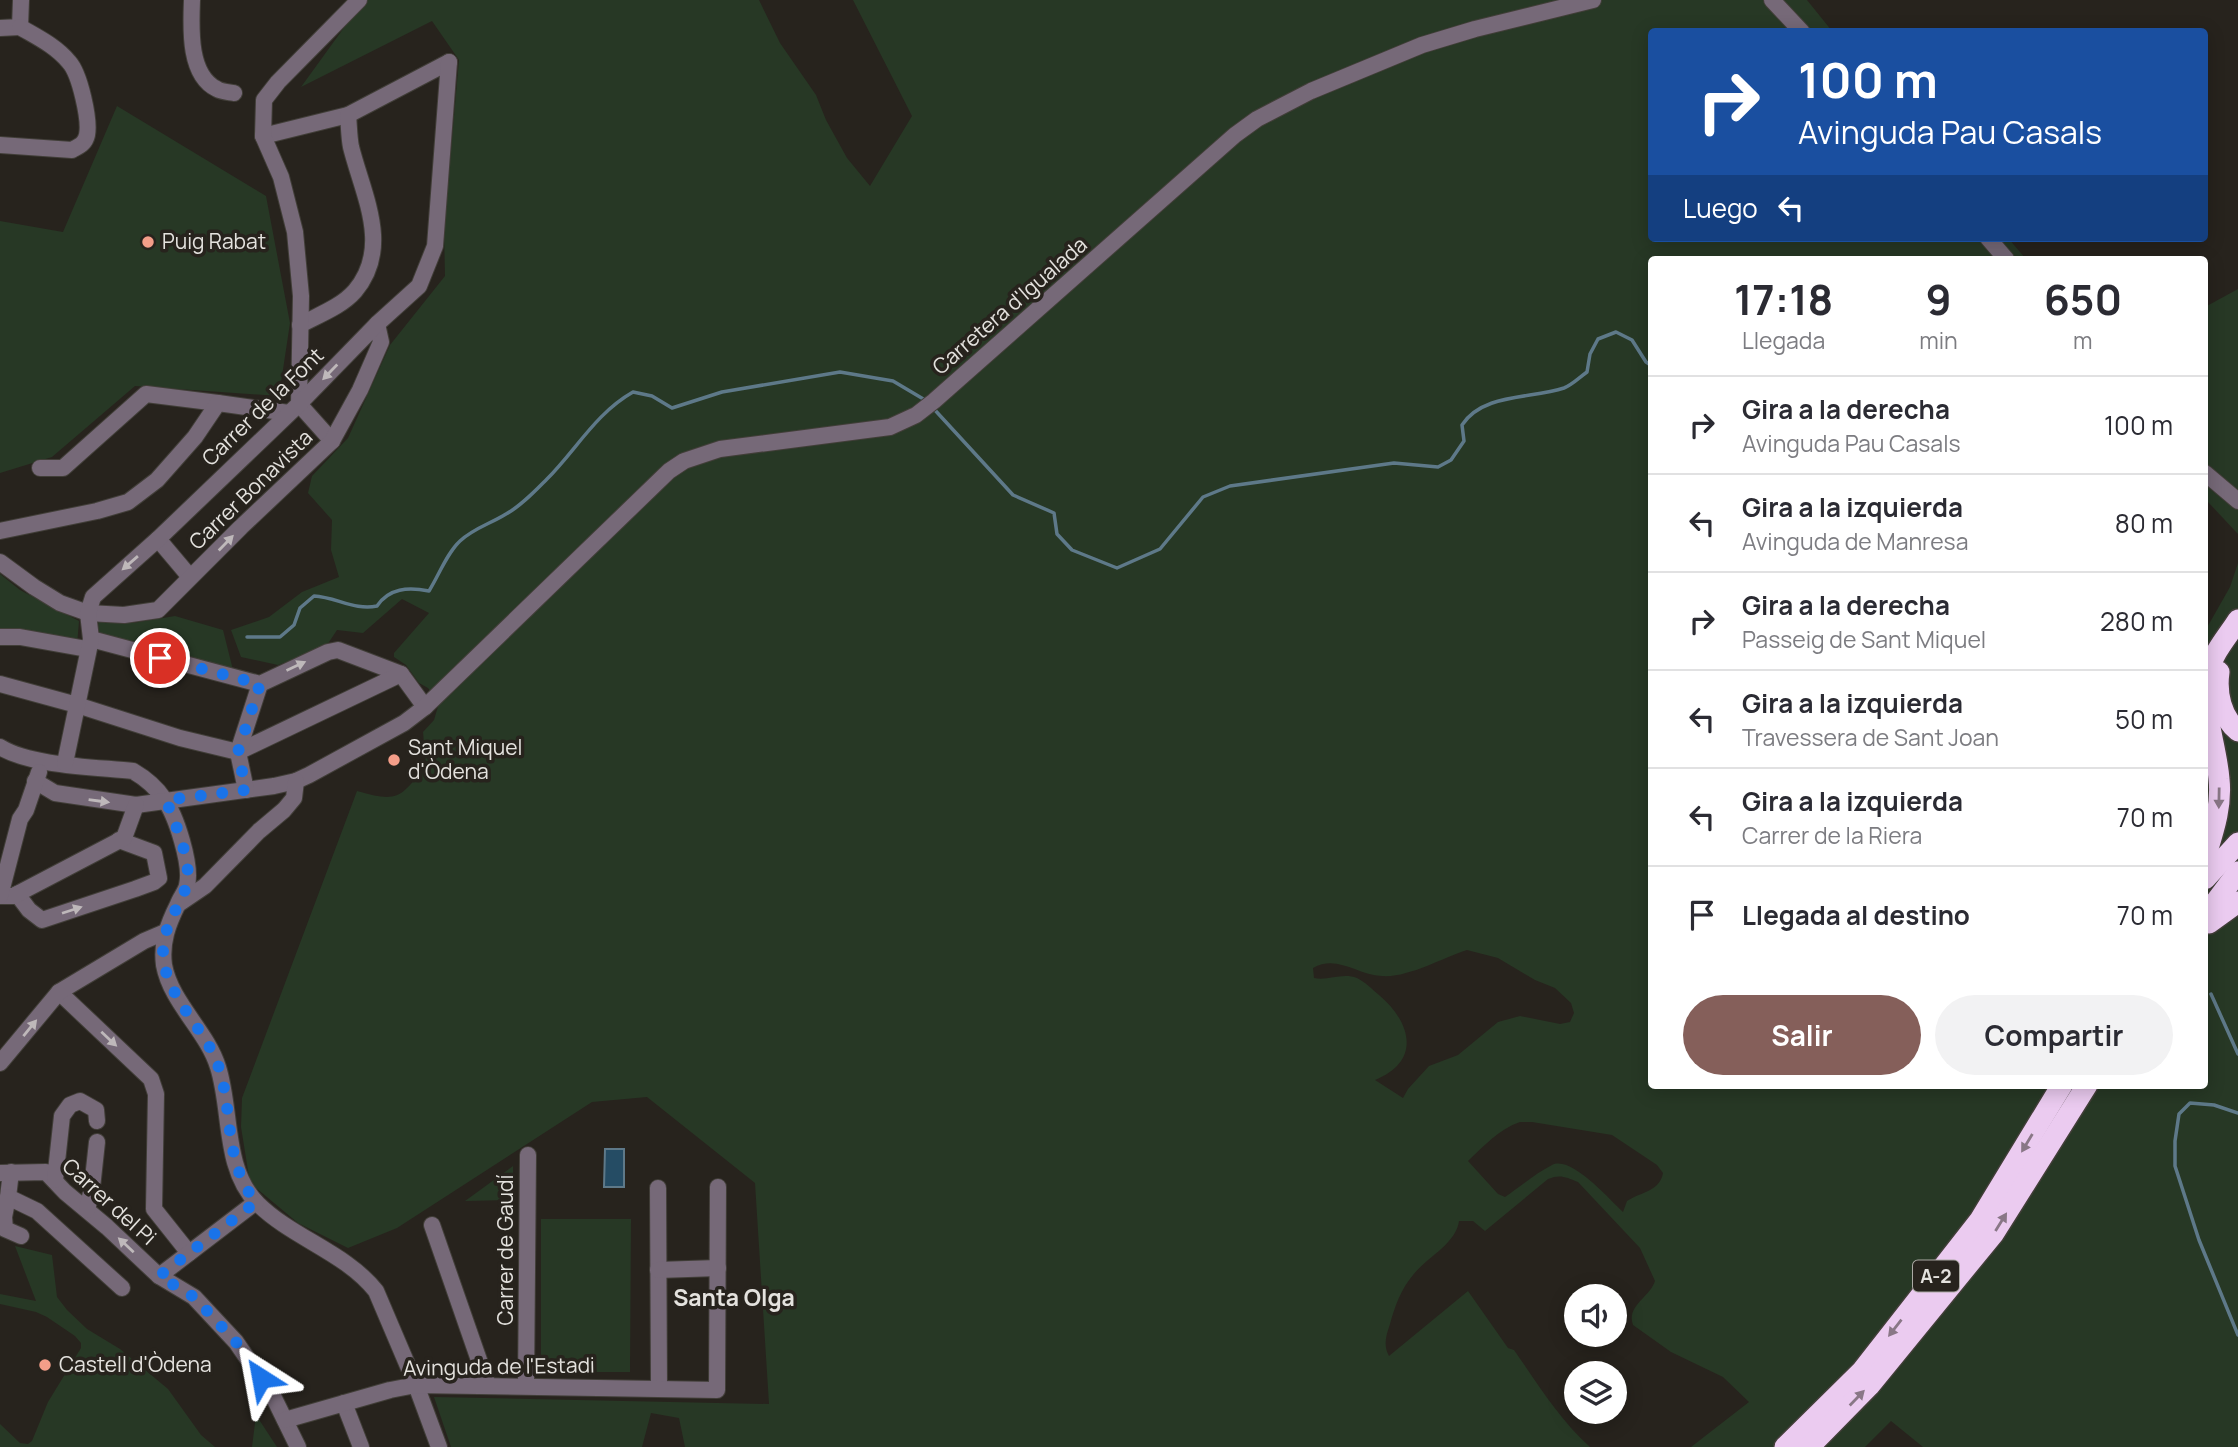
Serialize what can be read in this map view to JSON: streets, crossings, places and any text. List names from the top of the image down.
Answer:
{
  "streets": {
    "highway": ["A-2"],
    "street": [
      "Carretera d'Igualada",
      "Carrer de la Font",
      "Carrer Bonavista",
      "Carrer del Pi",
      "Carrer de Gaudí",
      "Avinguda de l'Estadi"
    ]
  },
  "crossings": [
    ["Carrer de la Font", "Carrer Bonavista"],
    ["Carrer del Pi", "Avinguda de l'Estadi"],
    ["Carrer de Gaudí", "Avinguda de l'Estadi"]
  ],
  "districts": ["Santa Olga"],
  "places": ["Puig Rabat", "Sant Miquel d'Òdena", "Castell d'Òdena"],
  "page": {
    "turn": ["100 m", "Avinguda Pau Casals"],
    "then": "Luego",
    "eta": [
      "17:18",
      "Llegada",
      "9",
      "min",
      "650",
      "m"
    ],
    "list": [
      {
        "name": "Gira a la derecha",
        "note": "Avinguda Pau Casals",
        "value": "100 m"
      },
      {
        "name": "Gira a la izquierda",
        "note": "Avinguda de Manresa",
        "value": "80 m"
      },
      {
        "name": "Gira a la derecha",
        "note": "Passeig de Sant Miquel",
        "value": "280 m"
      },
      {
        "name": "Gira a la izquierda",
        "note": "Travessera de Sant Joan",
        "value": "50 m"
      },
      {
        "name": "Gira a la izquierda",
        "note": "Carrer de la Riera",
        "value": "70 m"
      },
      {
        "name": "Llegada al destino",
        "value": "70 m"
      }
    ],
    "buttons": ["Salir", "Compartir"]
  }
}
